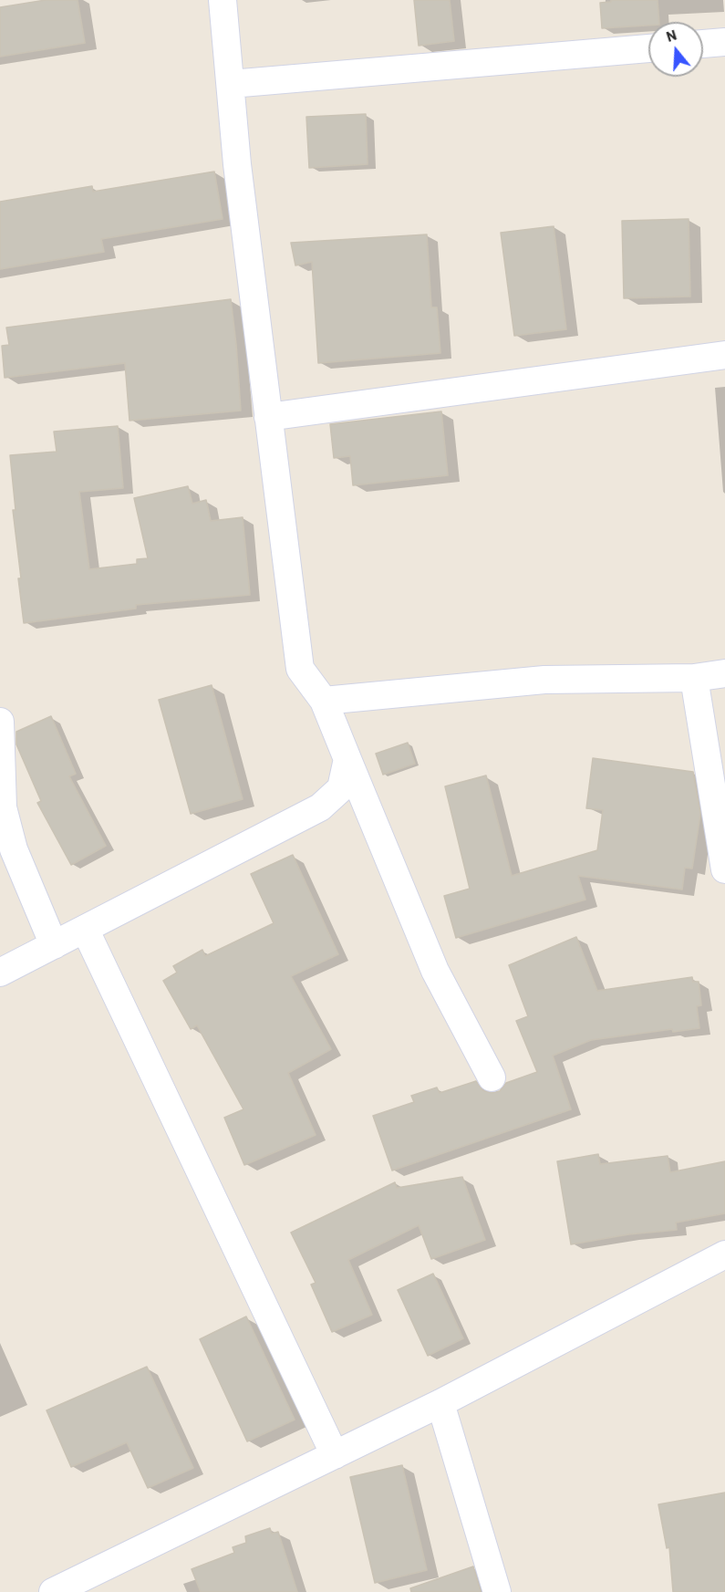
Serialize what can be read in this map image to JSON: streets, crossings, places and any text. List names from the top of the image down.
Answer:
{
  "north": "top"
}
